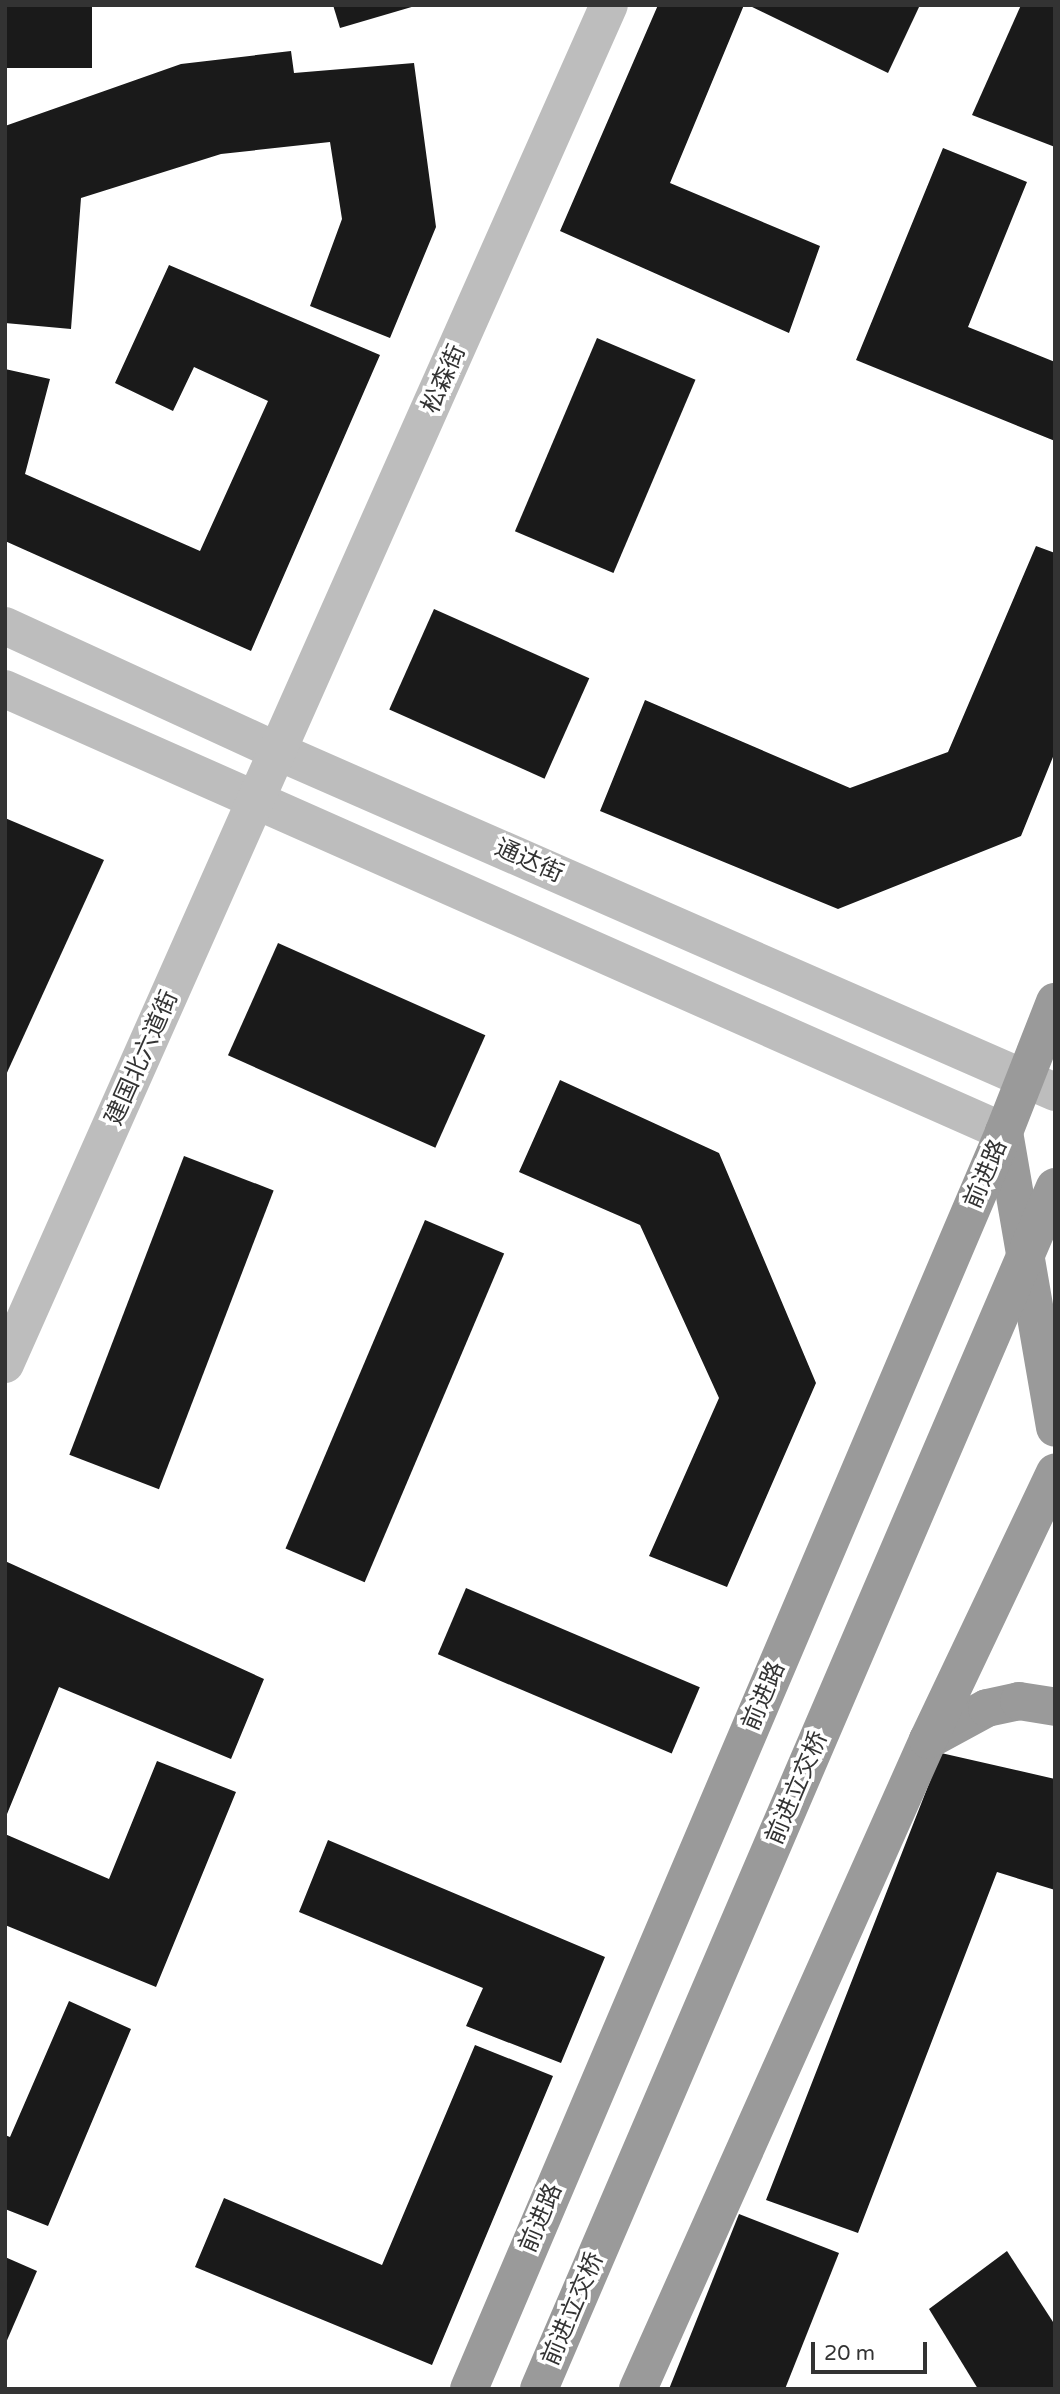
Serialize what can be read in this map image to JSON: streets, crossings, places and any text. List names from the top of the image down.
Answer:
{
  "streets": {
    "highway": ["前进路", "前进立交桥"],
    "main road": ["松森街", "通达街", "建国北六道街"]
  },
  "crossings": [
    ["松森街", "通达街"],
    ["松森街", "建国北六道街"],
    ["通达街", "建国北六道街"],
    ["通达街", "前进路"]
  ],
  "scale_bar": "20 m"
}
